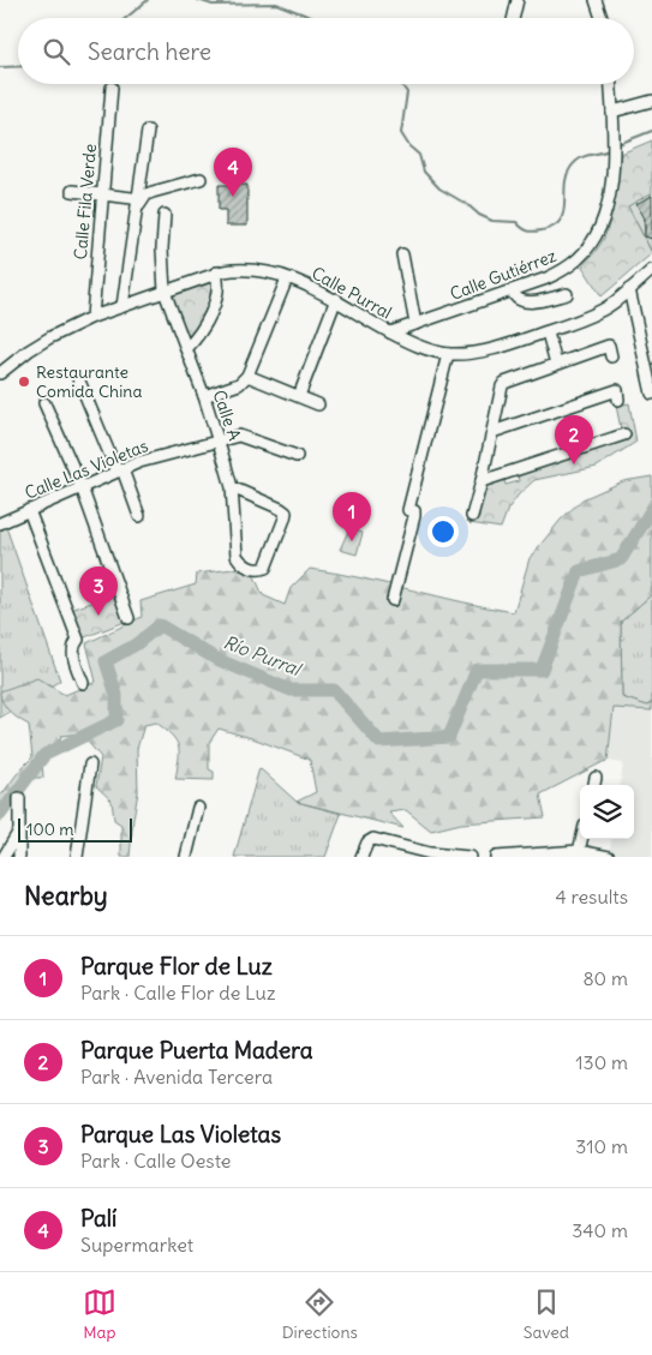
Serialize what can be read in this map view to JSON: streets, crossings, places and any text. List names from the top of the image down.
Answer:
{
  "streets": {
    "street": [
      "Calle Fila Verde",
      "Calle Gutiérrez",
      "Calle Purral",
      "Calle A",
      "Calle Las Violetas"
    ]
  },
  "crossings": [
    ["Calle Fila Verde", "Calle Purral"],
    ["Calle Gutiérrez", "Calle Purral"],
    ["Calle Purral", "Calle A"],
    ["Calle A", "Calle Las Violetas"]
  ],
  "water": ["Río Purral"],
  "places": ["Restaurante Comida China"],
  "scale_bar": "100 m",
  "page": {
    "search": "Search here",
    "pins": [
      "4",
      "2",
      "1",
      "3"
    ],
    "scale": "100 m",
    "heading": ["Nearby", "4 results"],
    "list": [
      {
        "mark": "1",
        "name": "Parque Flor de Luz",
        "note": "Park · Calle Flor de Luz",
        "value": "80 m"
      },
      {
        "mark": "2",
        "name": "Parque Puerta Madera",
        "note": "Park · Avenida Tercera",
        "value": "130 m"
      },
      {
        "mark": "3",
        "name": "Parque Las Violetas",
        "note": "Park · Calle Oeste",
        "value": "310 m"
      },
      {
        "mark": "4",
        "name": "Palí",
        "note": "Supermarket",
        "value": "340 m"
      }
    ],
    "nav": ["Map", "Directions", "Saved"]
  }
}
